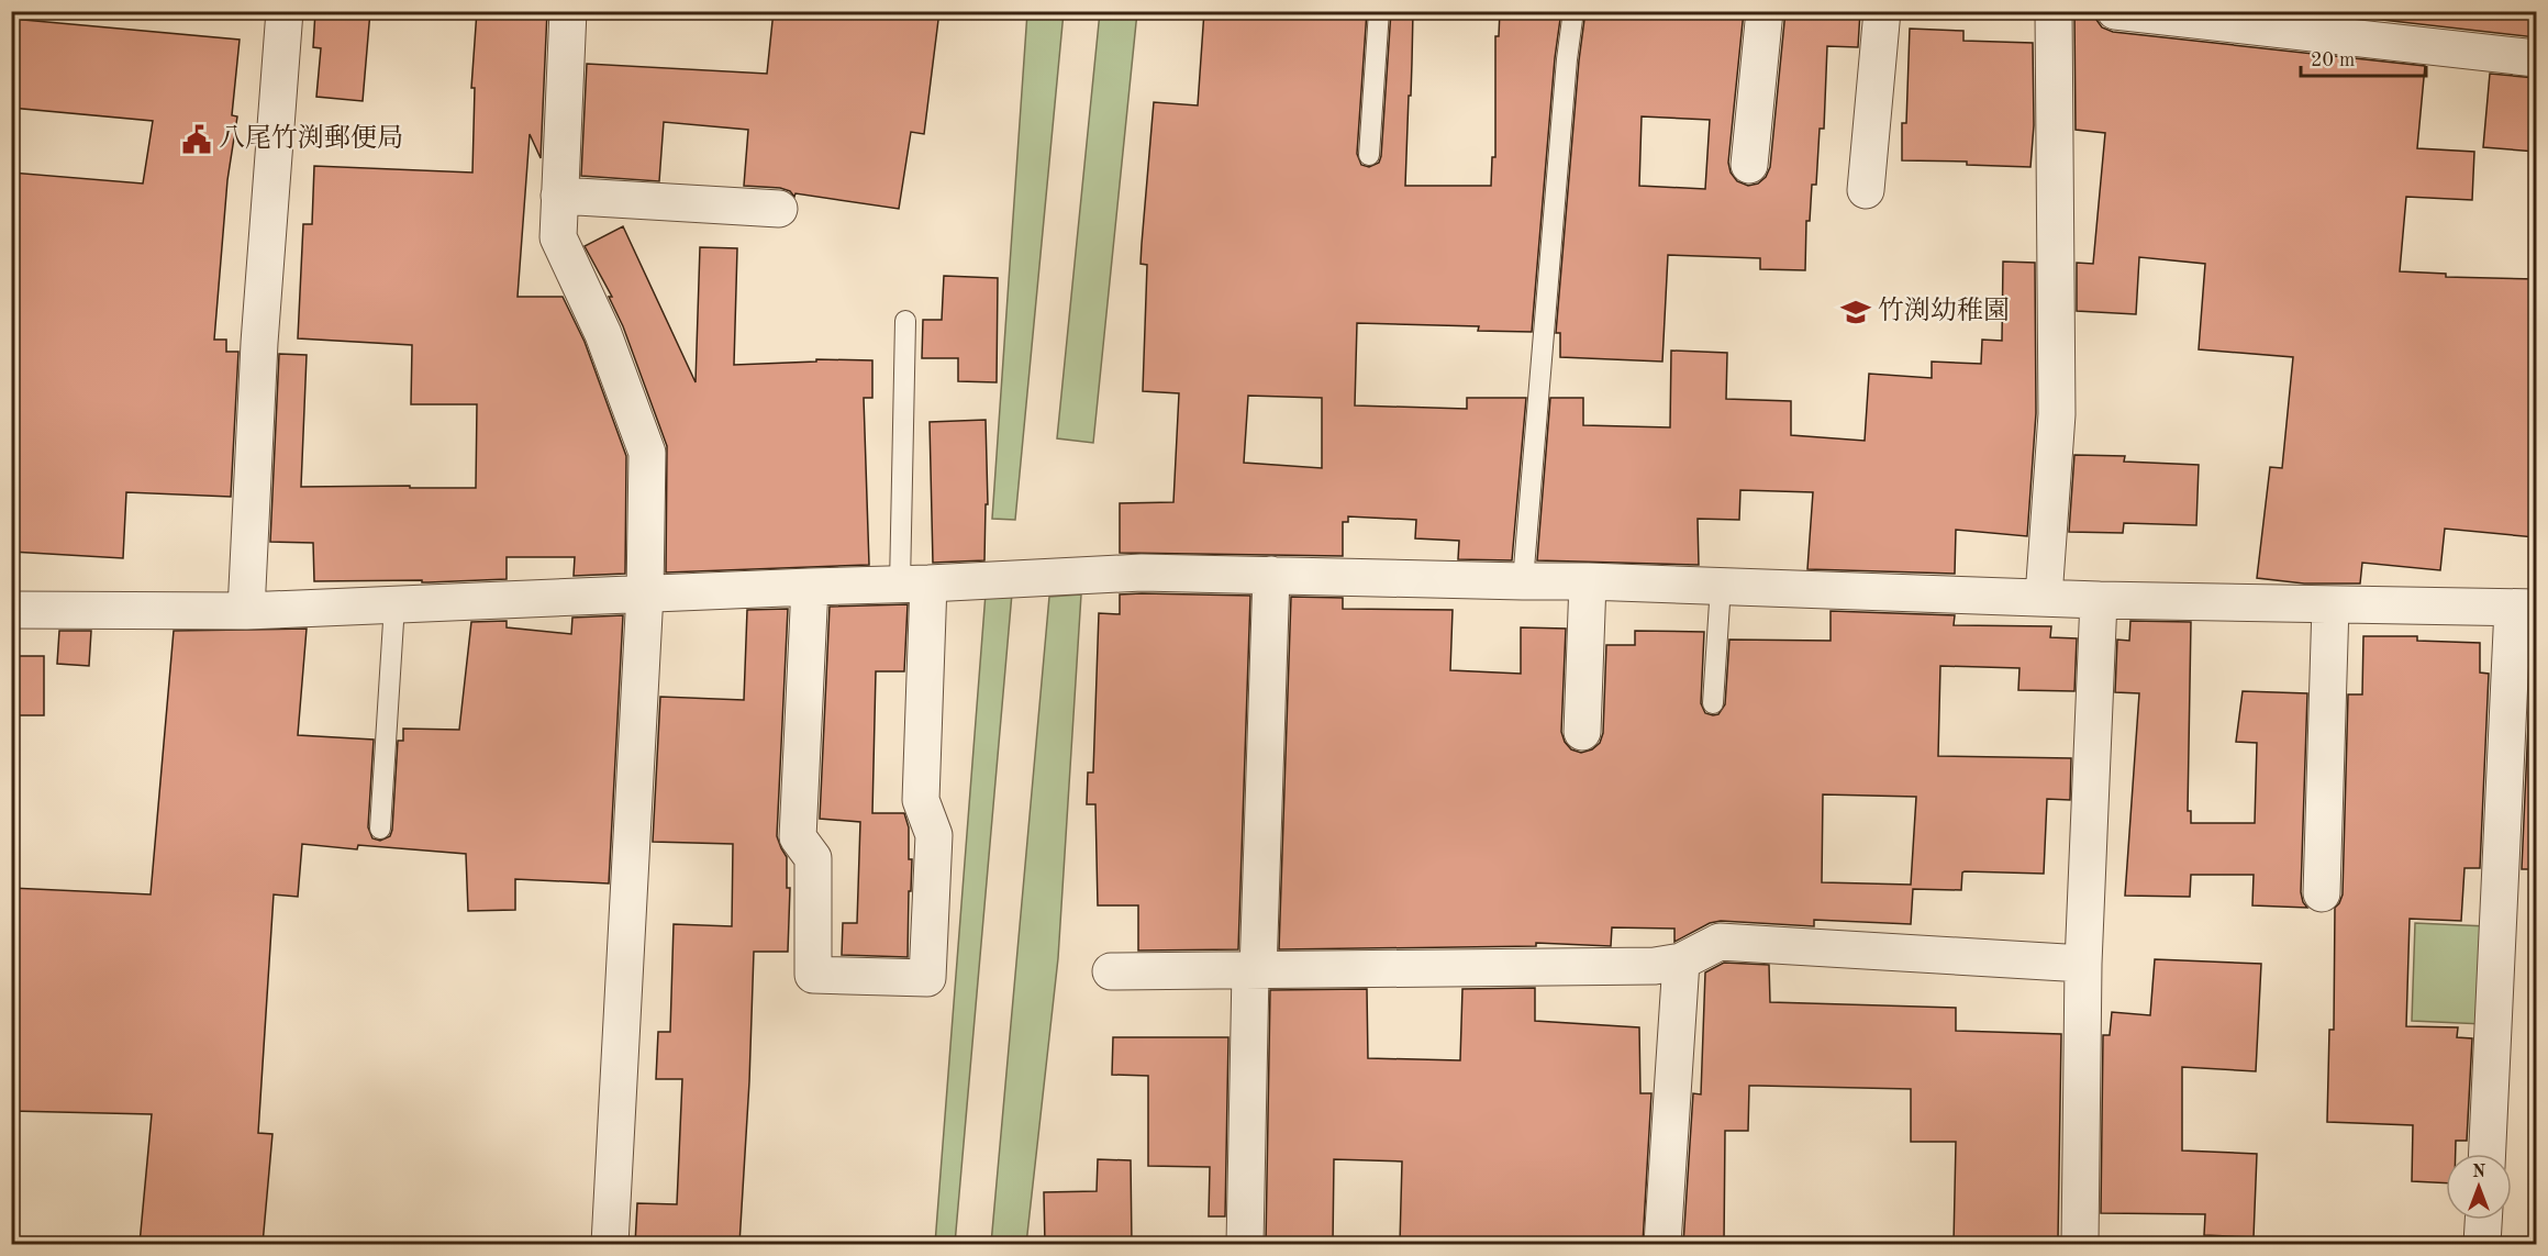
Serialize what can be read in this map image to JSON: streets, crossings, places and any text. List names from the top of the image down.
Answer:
{
  "places": {
    "public building": ["八尾竹渕郵便局"],
    "school or university": ["竹渕幼稚園"]
  },
  "scale_bar": "20 m",
  "north": "top"
}
